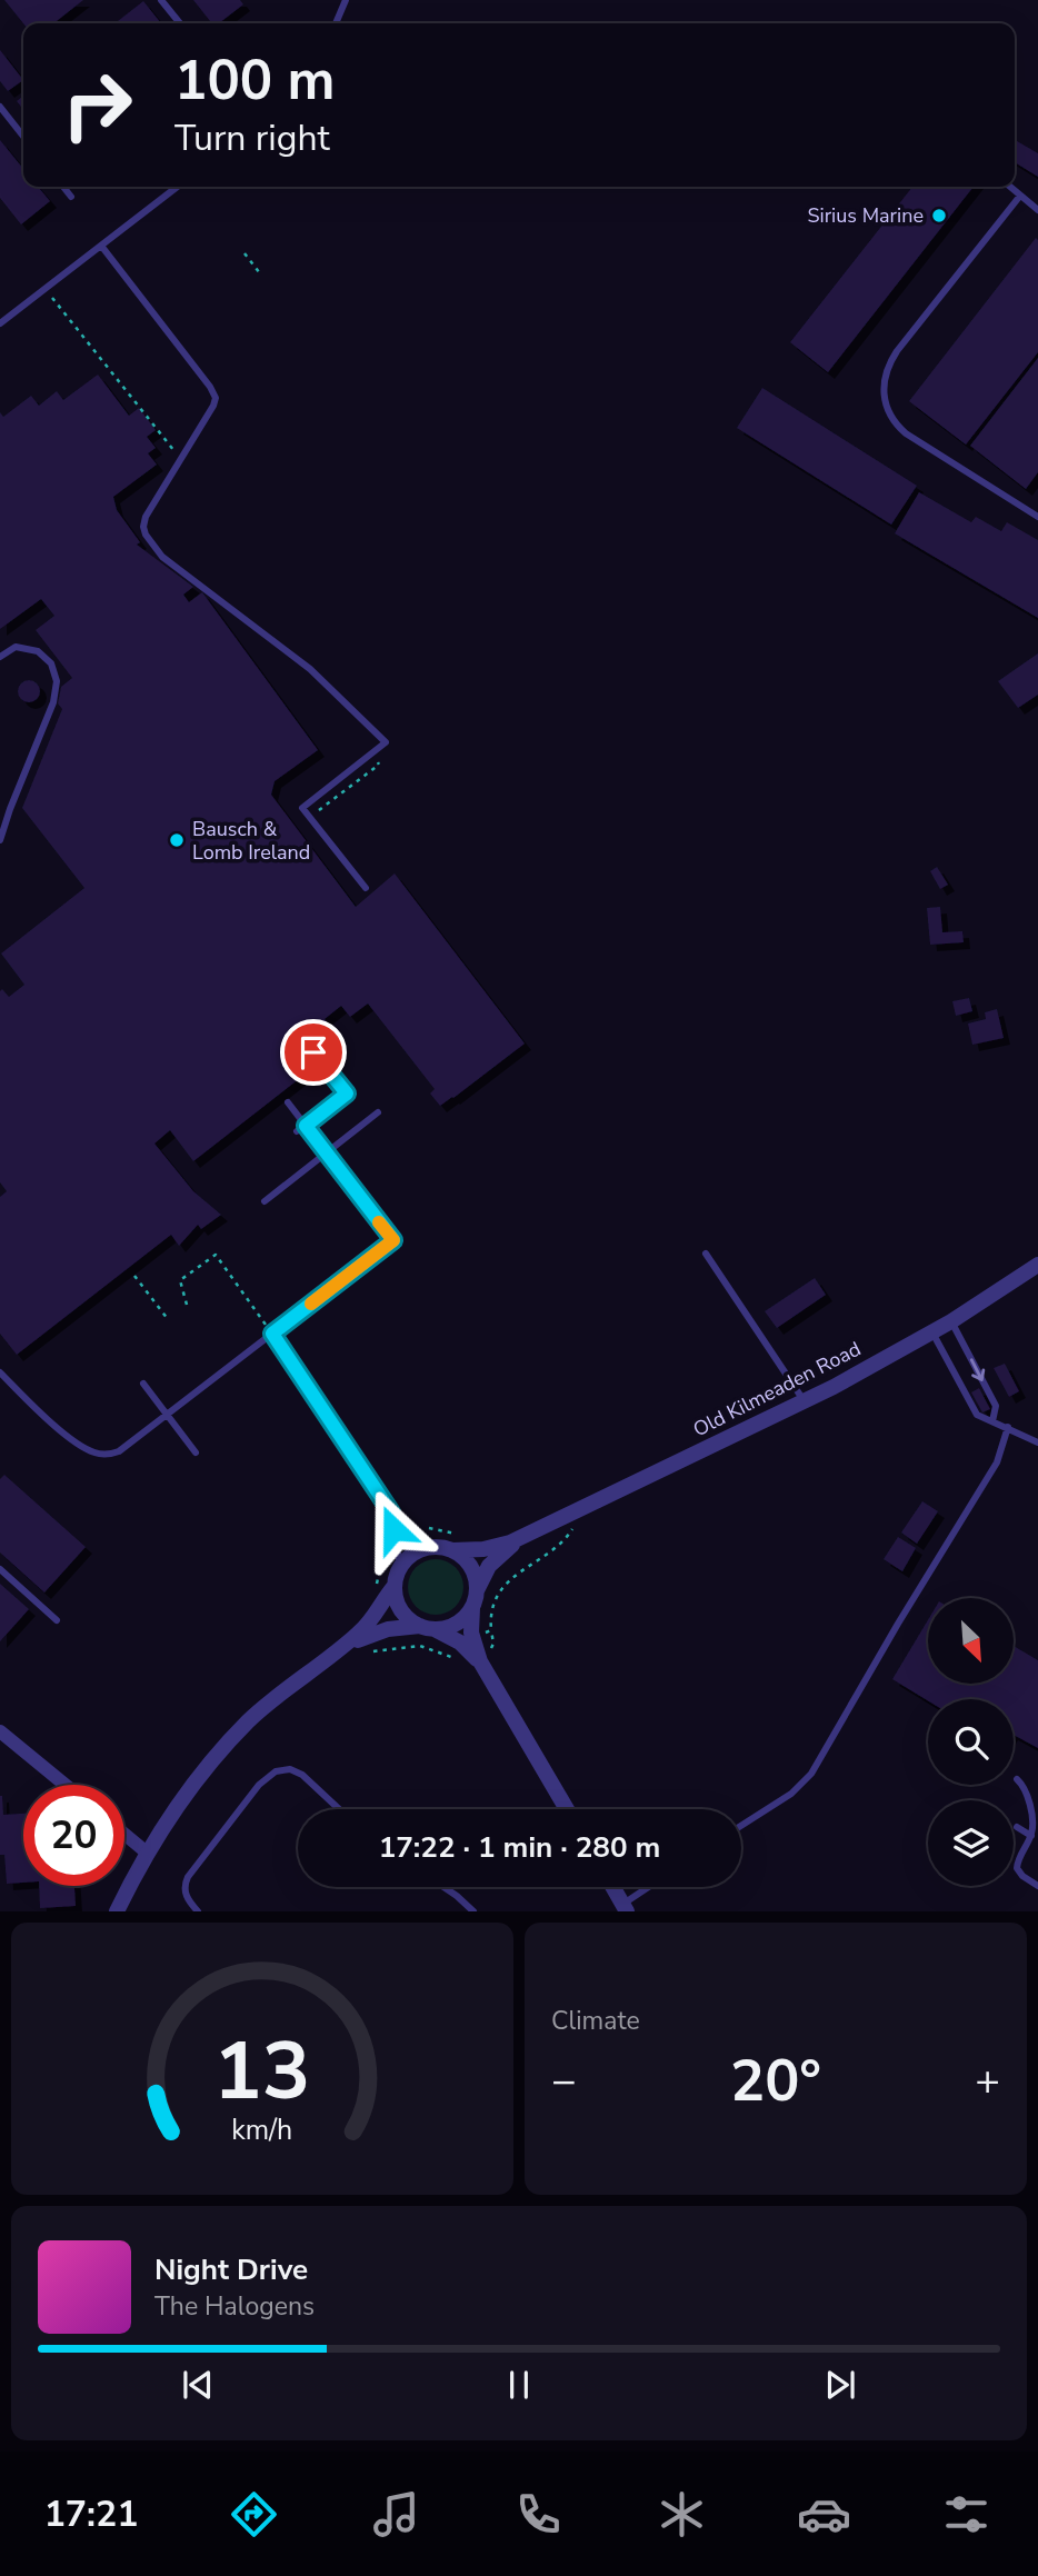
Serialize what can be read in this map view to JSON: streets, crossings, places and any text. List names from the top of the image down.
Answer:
{
  "streets": {
    "street": ["Old Kilmeaden Road"]
  },
  "places": ["Sirius Marine", "Bausch & Lomb Ireland"],
  "north": "bottom right",
  "page": {
    "turn": ["100 m", "Turn right"],
    "limit": "20",
    "trip": "17:22 · 1 min · 280 m",
    "tile": "Climate",
    "heat": ["−", "20°", "+"],
    "song": ["Night Drive", "The Halogens"],
    "tabs": "17:21",
    "gauge": ["13", "km/h"]
  }
}
